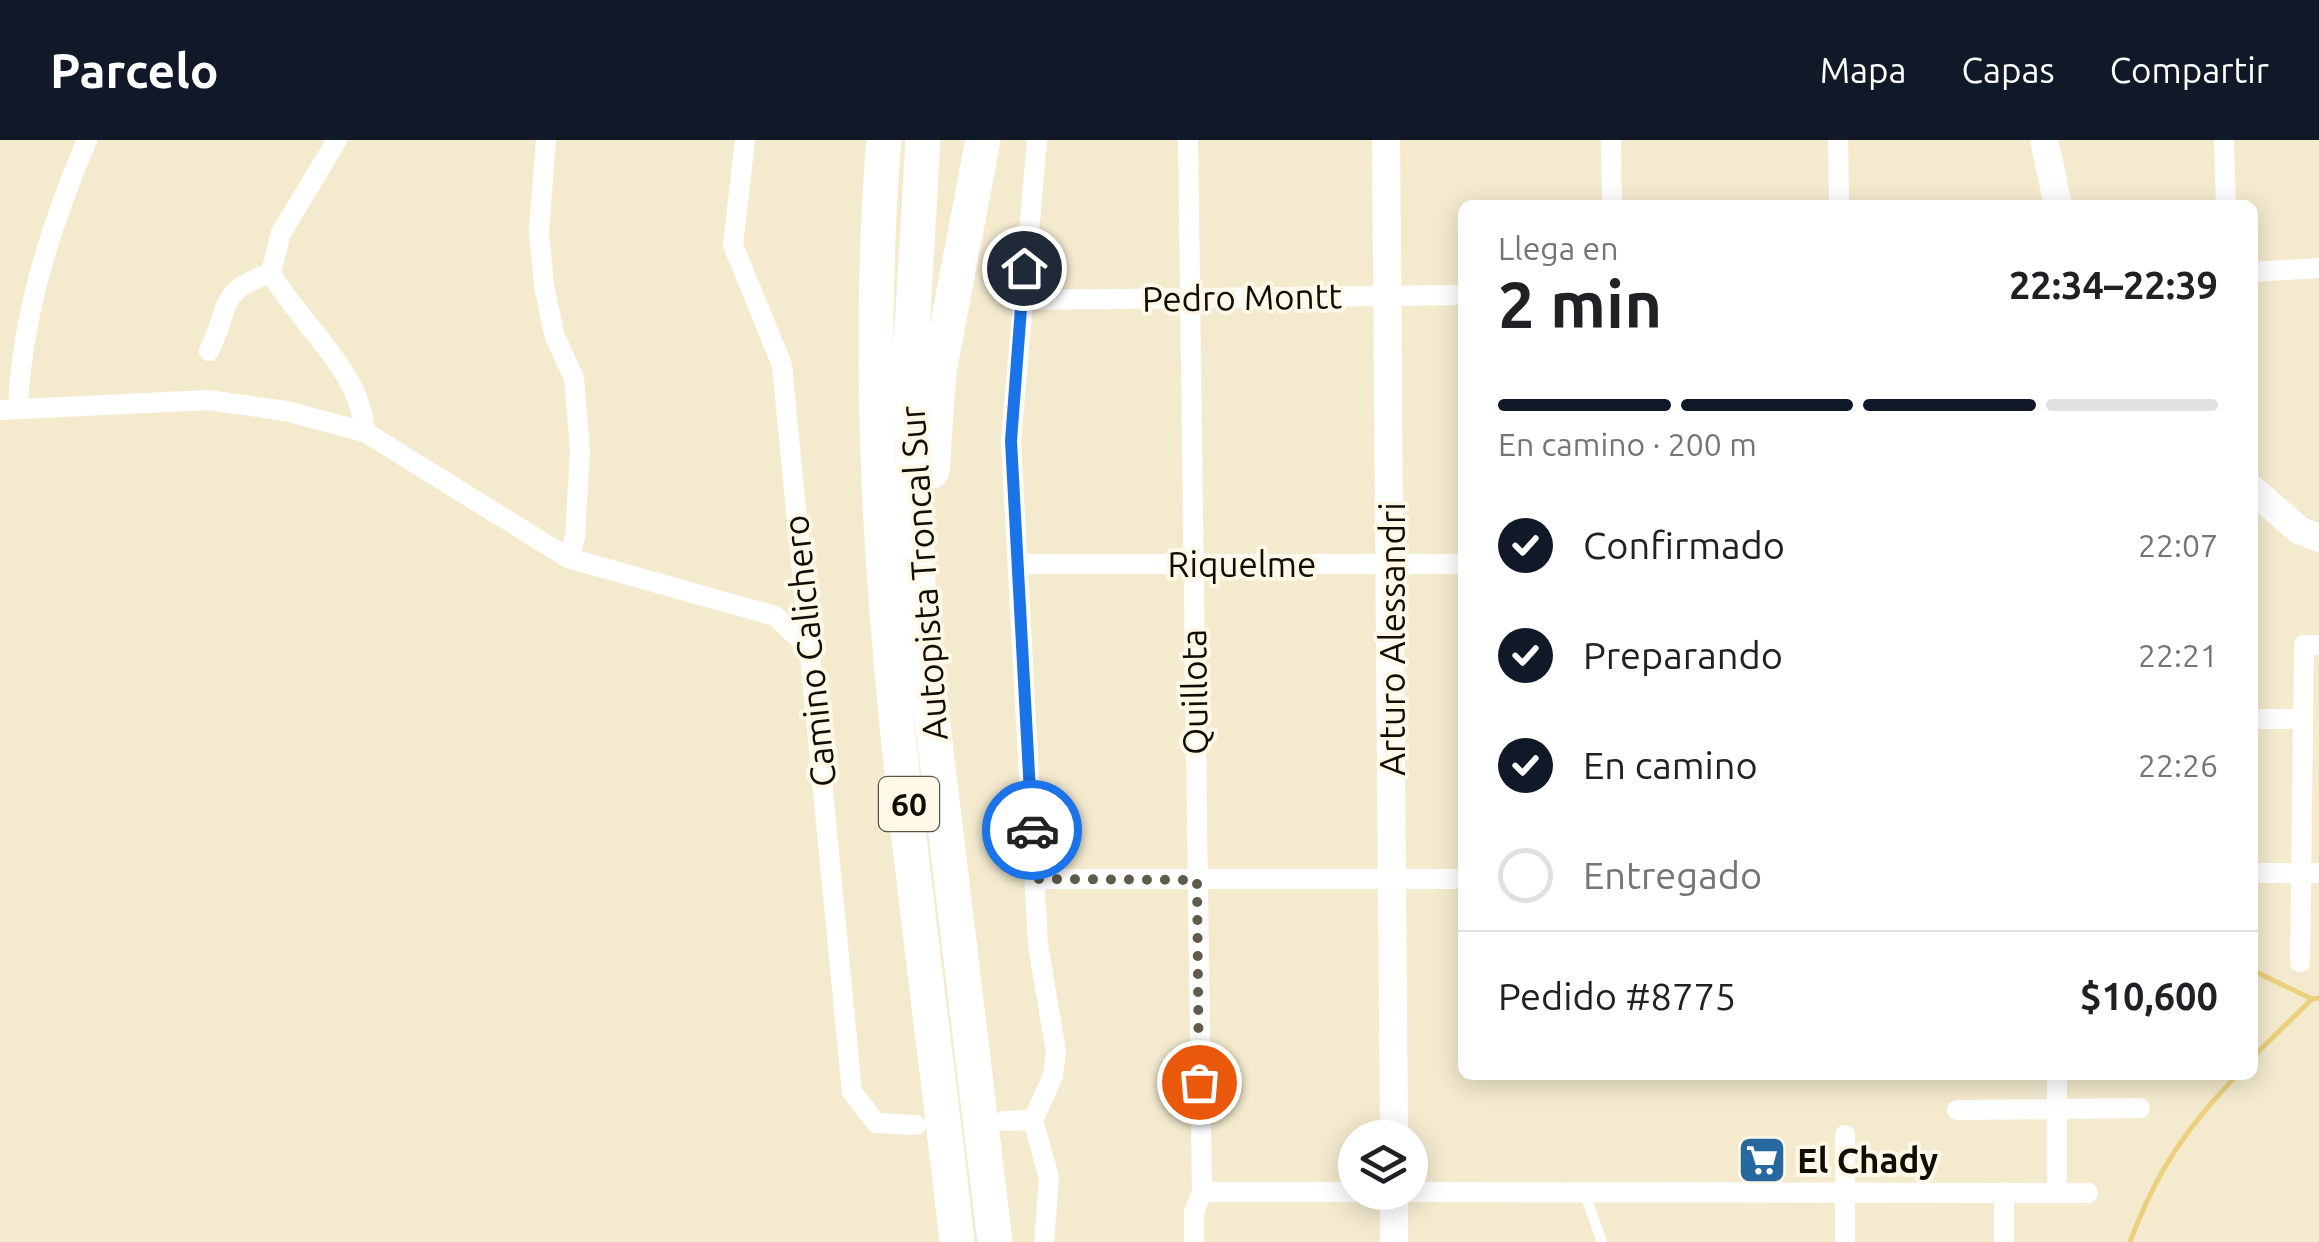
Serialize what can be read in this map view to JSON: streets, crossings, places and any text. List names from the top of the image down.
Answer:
{
  "streets": {
    "highway": ["Autopista Troncal Sur", "60"],
    "main road": ["Arturo Alessandri"],
    "street": [
      "Pedro Montt",
      "Riquelme",
      "Camino Calichero",
      "Quillota"
    ]
  },
  "crossings": [
    ["Pedro Montt", "Arturo Alessandri"],
    ["Pedro Montt", "Quillota"],
    ["Riquelme", "Arturo Alessandri"],
    ["Riquelme", "Quillota"]
  ],
  "places": {
    "supermarket": ["El Chady"]
  },
  "page": {
    "header": "Parcelo",
    "nav": ["Mapa", "Capas", "Compartir"],
    "heading": ["2 min", "Llega en", "22:34–22:39"],
    "panel": ["Pedido #8775", "$10,600"],
    "bar": "En camino · 200 m",
    "list": [
      ["Confirmado", "22:07"],
      ["Preparando", "22:21"],
      ["En camino", "22:26"],
      "Entregado"
    ]
  }
}
